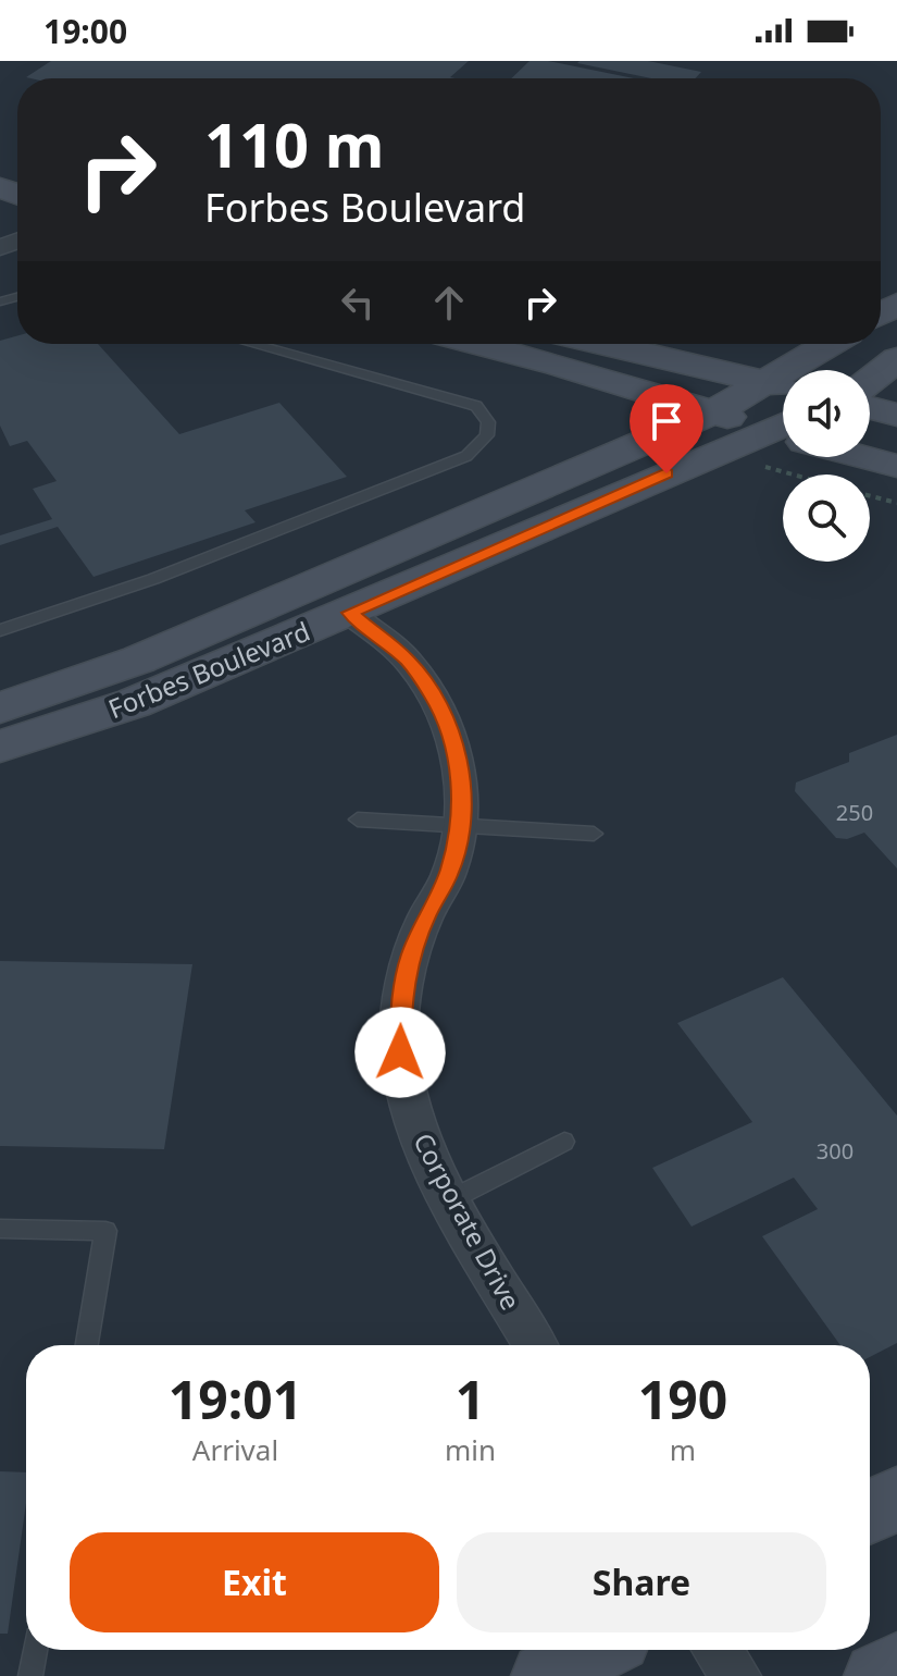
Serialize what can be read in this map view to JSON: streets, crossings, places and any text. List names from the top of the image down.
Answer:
{
  "streets": {
    "main road": ["Forbes Boulevard"],
    "street": ["Corporate Drive"]
  },
  "crossings": [
    ["Forbes Boulevard", "Corporate Drive"]
  ],
  "house_numbers": ["250", "300"],
  "page": {
    "status": "19:00",
    "turn": ["110 m", "Forbes Boulevard"],
    "eta": [
      "19:01",
      "Arrival",
      "1",
      "min",
      "190",
      "m"
    ],
    "buttons": ["Exit", "Share"]
  }
}
